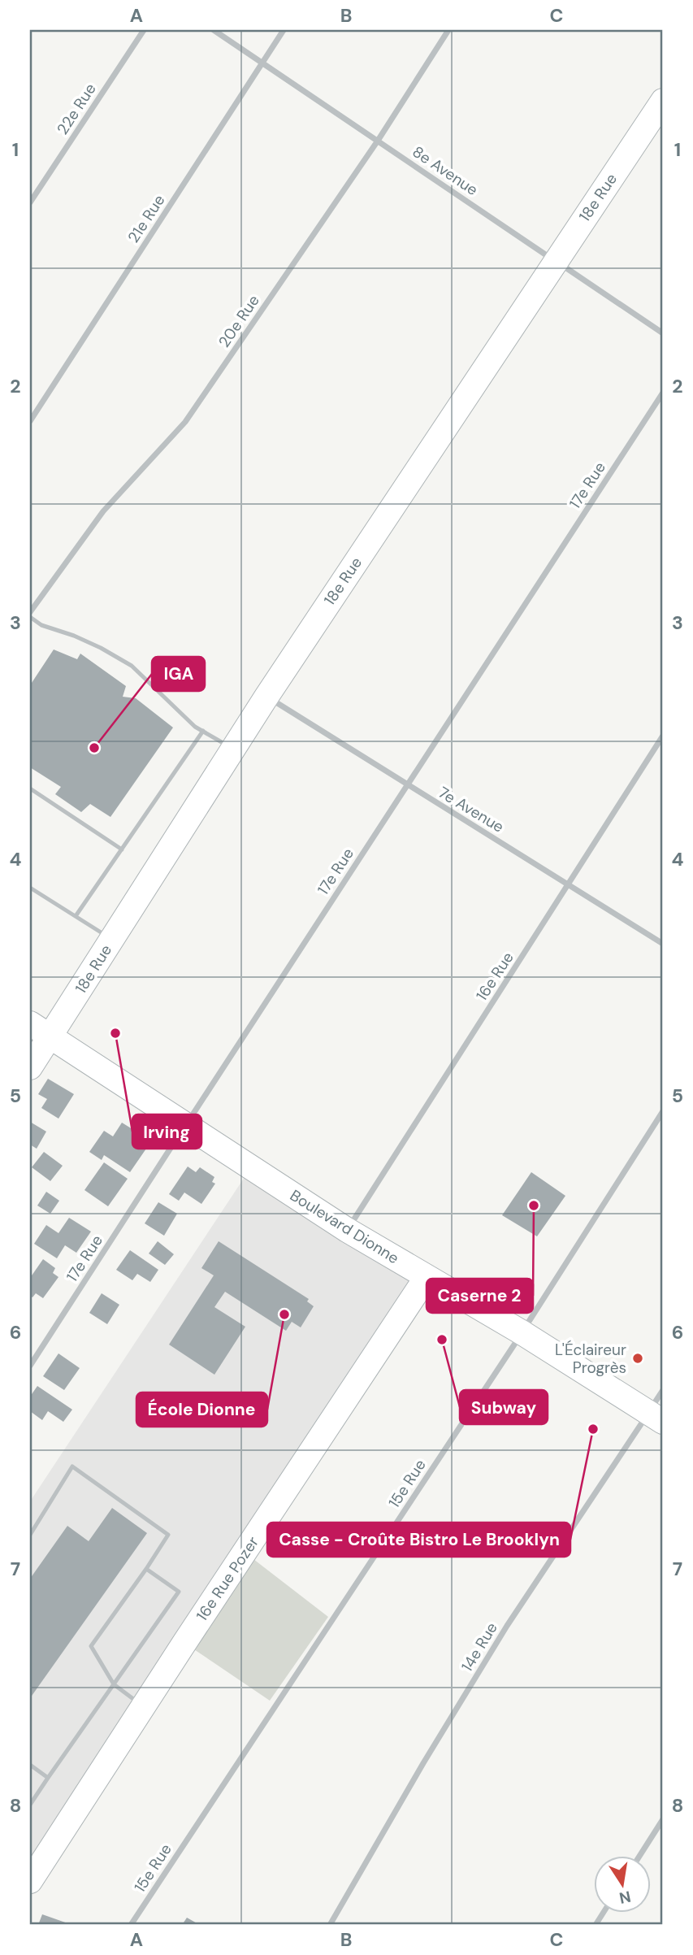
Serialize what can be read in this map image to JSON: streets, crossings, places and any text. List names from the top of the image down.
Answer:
{
  "streets": {
    "main road": ["18e Rue", "Boulevard Dionne", "16e Rue Pozer"],
    "street": [
      "22e Rue",
      "8e Avenue",
      "21e Rue",
      "20e Rue",
      "17e Rue",
      "7e Avenue",
      "16e Rue",
      "15e Rue",
      "14e Rue"
    ]
  },
  "crossings": [
    ["8e Avenue", "18e Rue"],
    ["8e Avenue", "21e Rue"],
    ["8e Avenue", "20e Rue"],
    ["18e Rue", "7e Avenue"],
    ["18e Rue", "Boulevard Dionne"],
    ["17e Rue", "7e Avenue"],
    ["17e Rue", "Boulevard Dionne"],
    ["7e Avenue", "16e Rue"],
    ["16e Rue", "Boulevard Dionne"],
    ["Boulevard Dionne", "15e Rue"],
    ["Boulevard Dionne", "16e Rue Pozer"],
    ["Boulevard Dionne", "14e Rue"]
  ],
  "places": [
    "IGA",
    "Irving",
    "Caserne 2",
    "École Dionne",
    "Subway",
    "L'Éclaireur Progrès",
    "Casse - Croûte Bistro Le Brooklyn"
  ],
  "north": "bottom",
  "grid": {
    "columns": ["A", "B", "C"],
    "rows": [
      "1",
      "2",
      "3",
      "4",
      "5",
      "6",
      "7",
      "8"
    ]
  }
}
